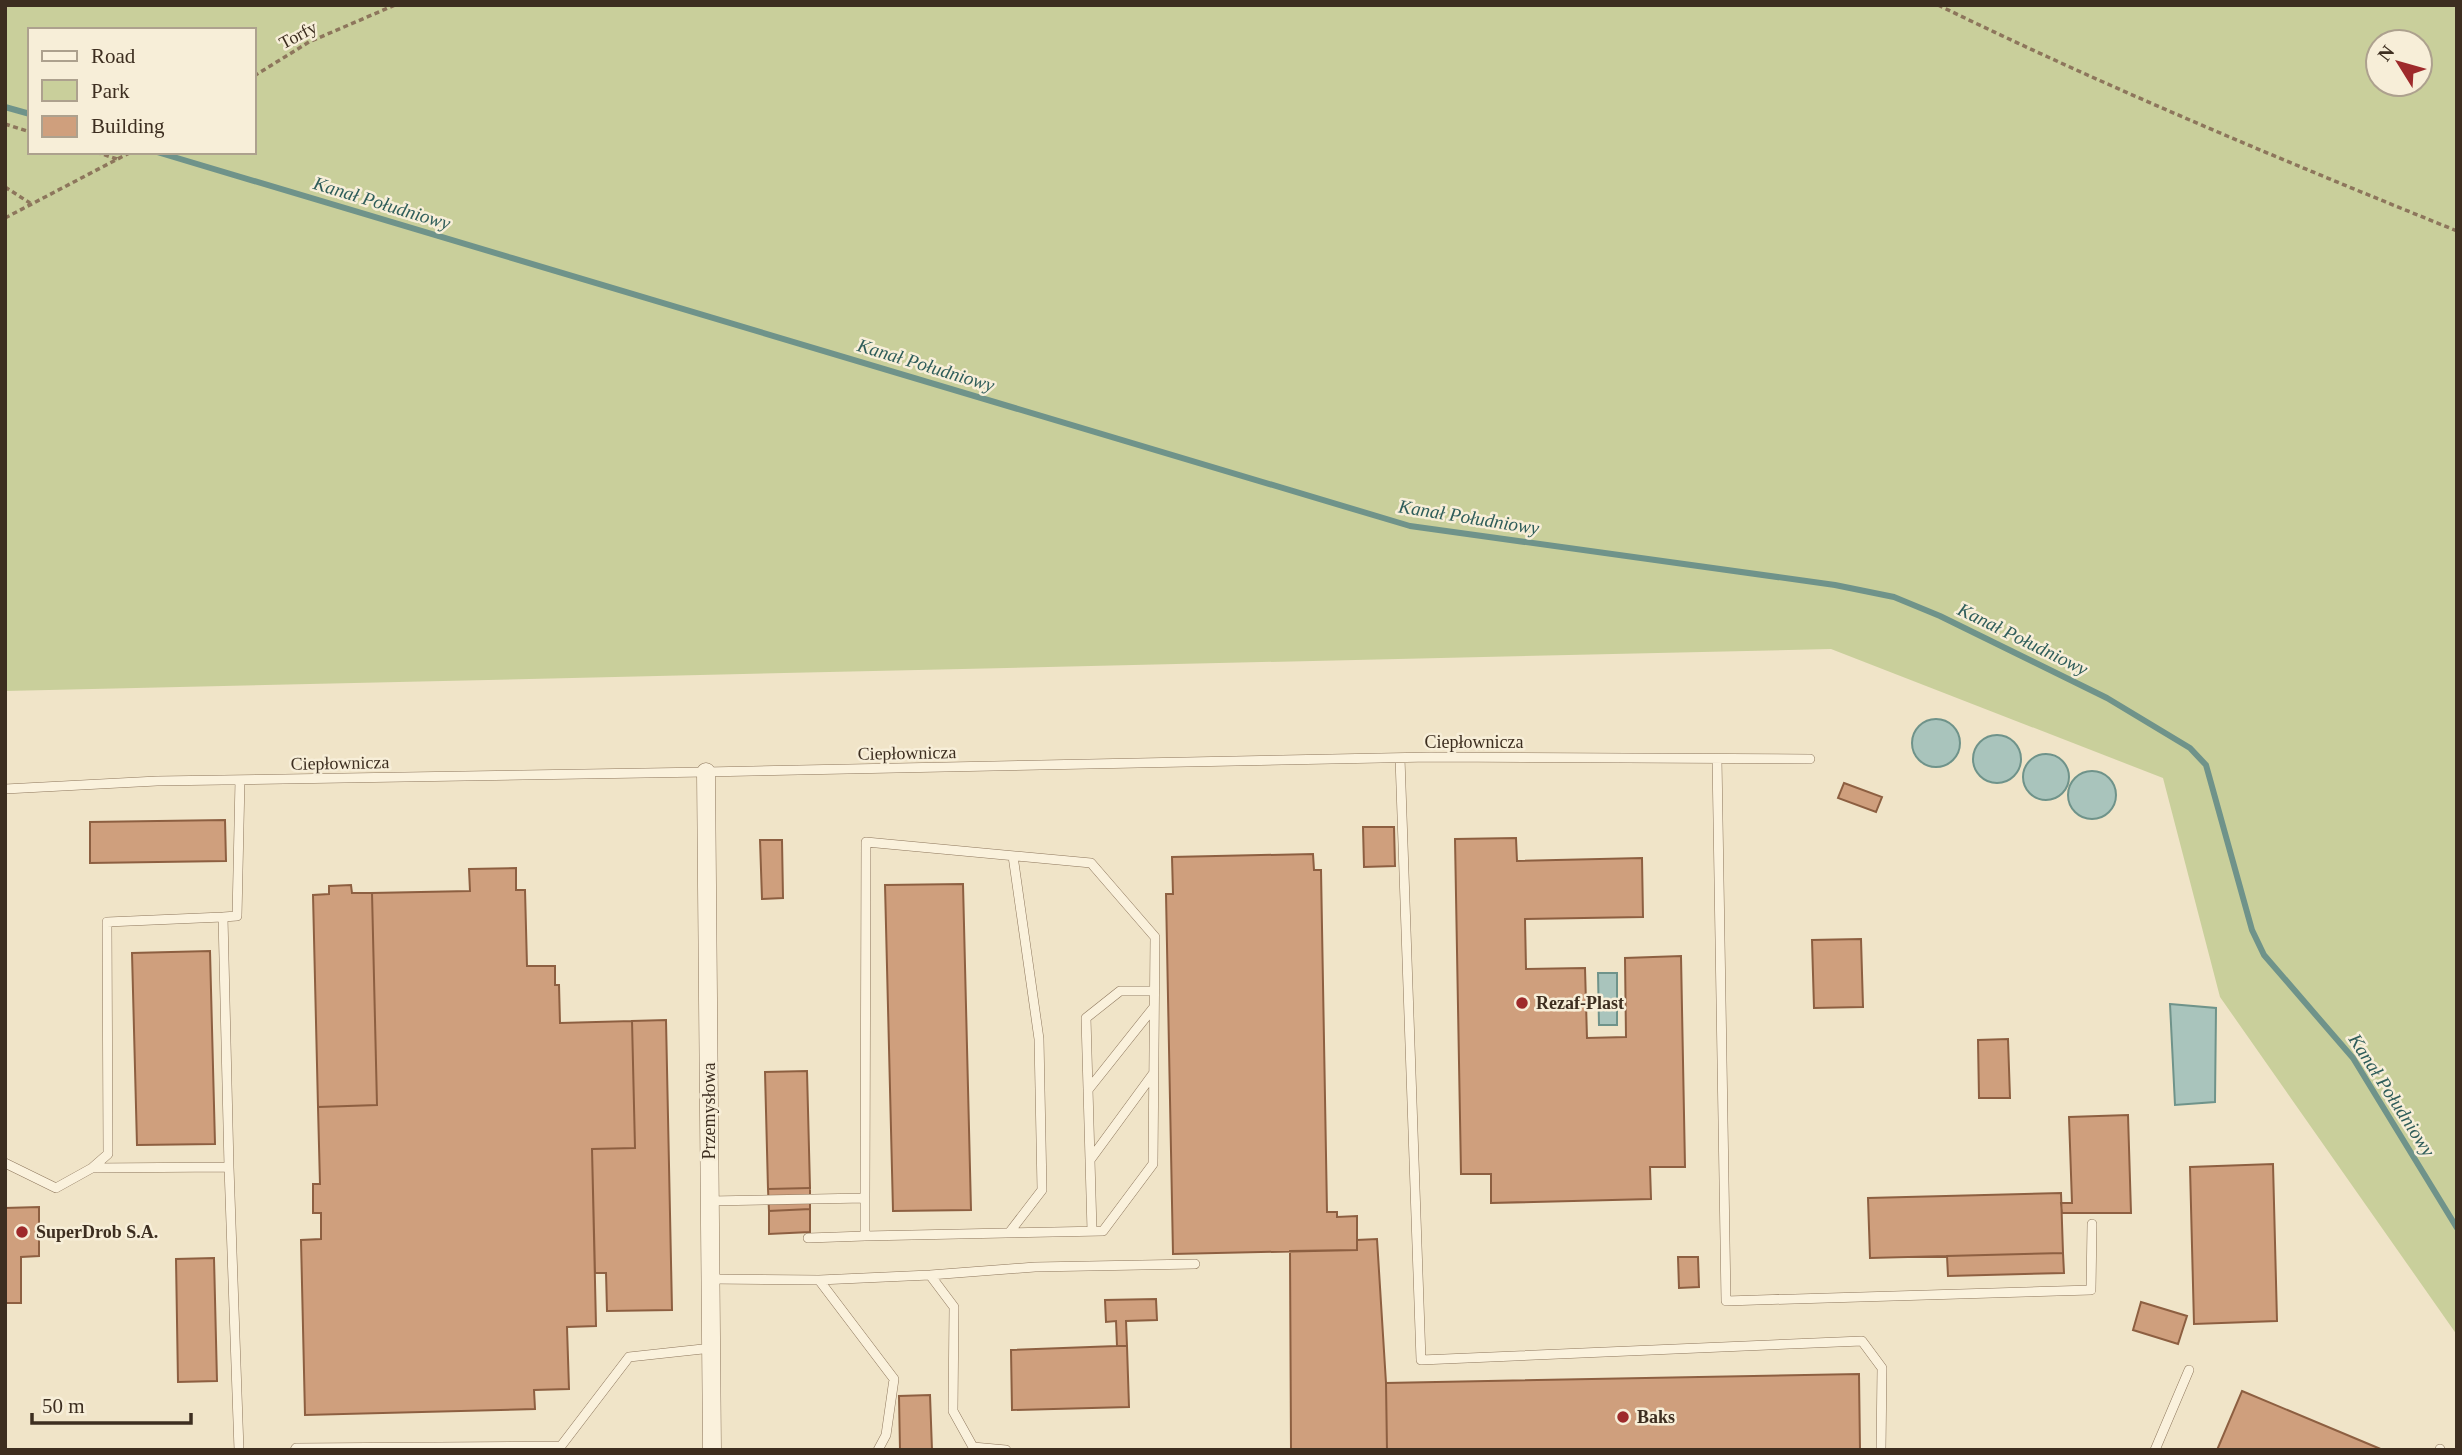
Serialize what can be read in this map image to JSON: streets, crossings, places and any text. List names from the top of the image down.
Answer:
{
  "streets": {
    "street": ["Przemysłowa"],
    "lane": ["Ciepłownicza"],
    "path": ["Torfy"]
  },
  "crossings": [
    ["Ciepłownicza", "Przemysłowa"]
  ],
  "water": ["Kanał Południowy"],
  "places": ["Rezaf-Plast", "SuperDrob S.A.", "Baks"],
  "legend": ["Road", "Park", "Building"],
  "scale_bar": "50 m",
  "north": "top left"
}
